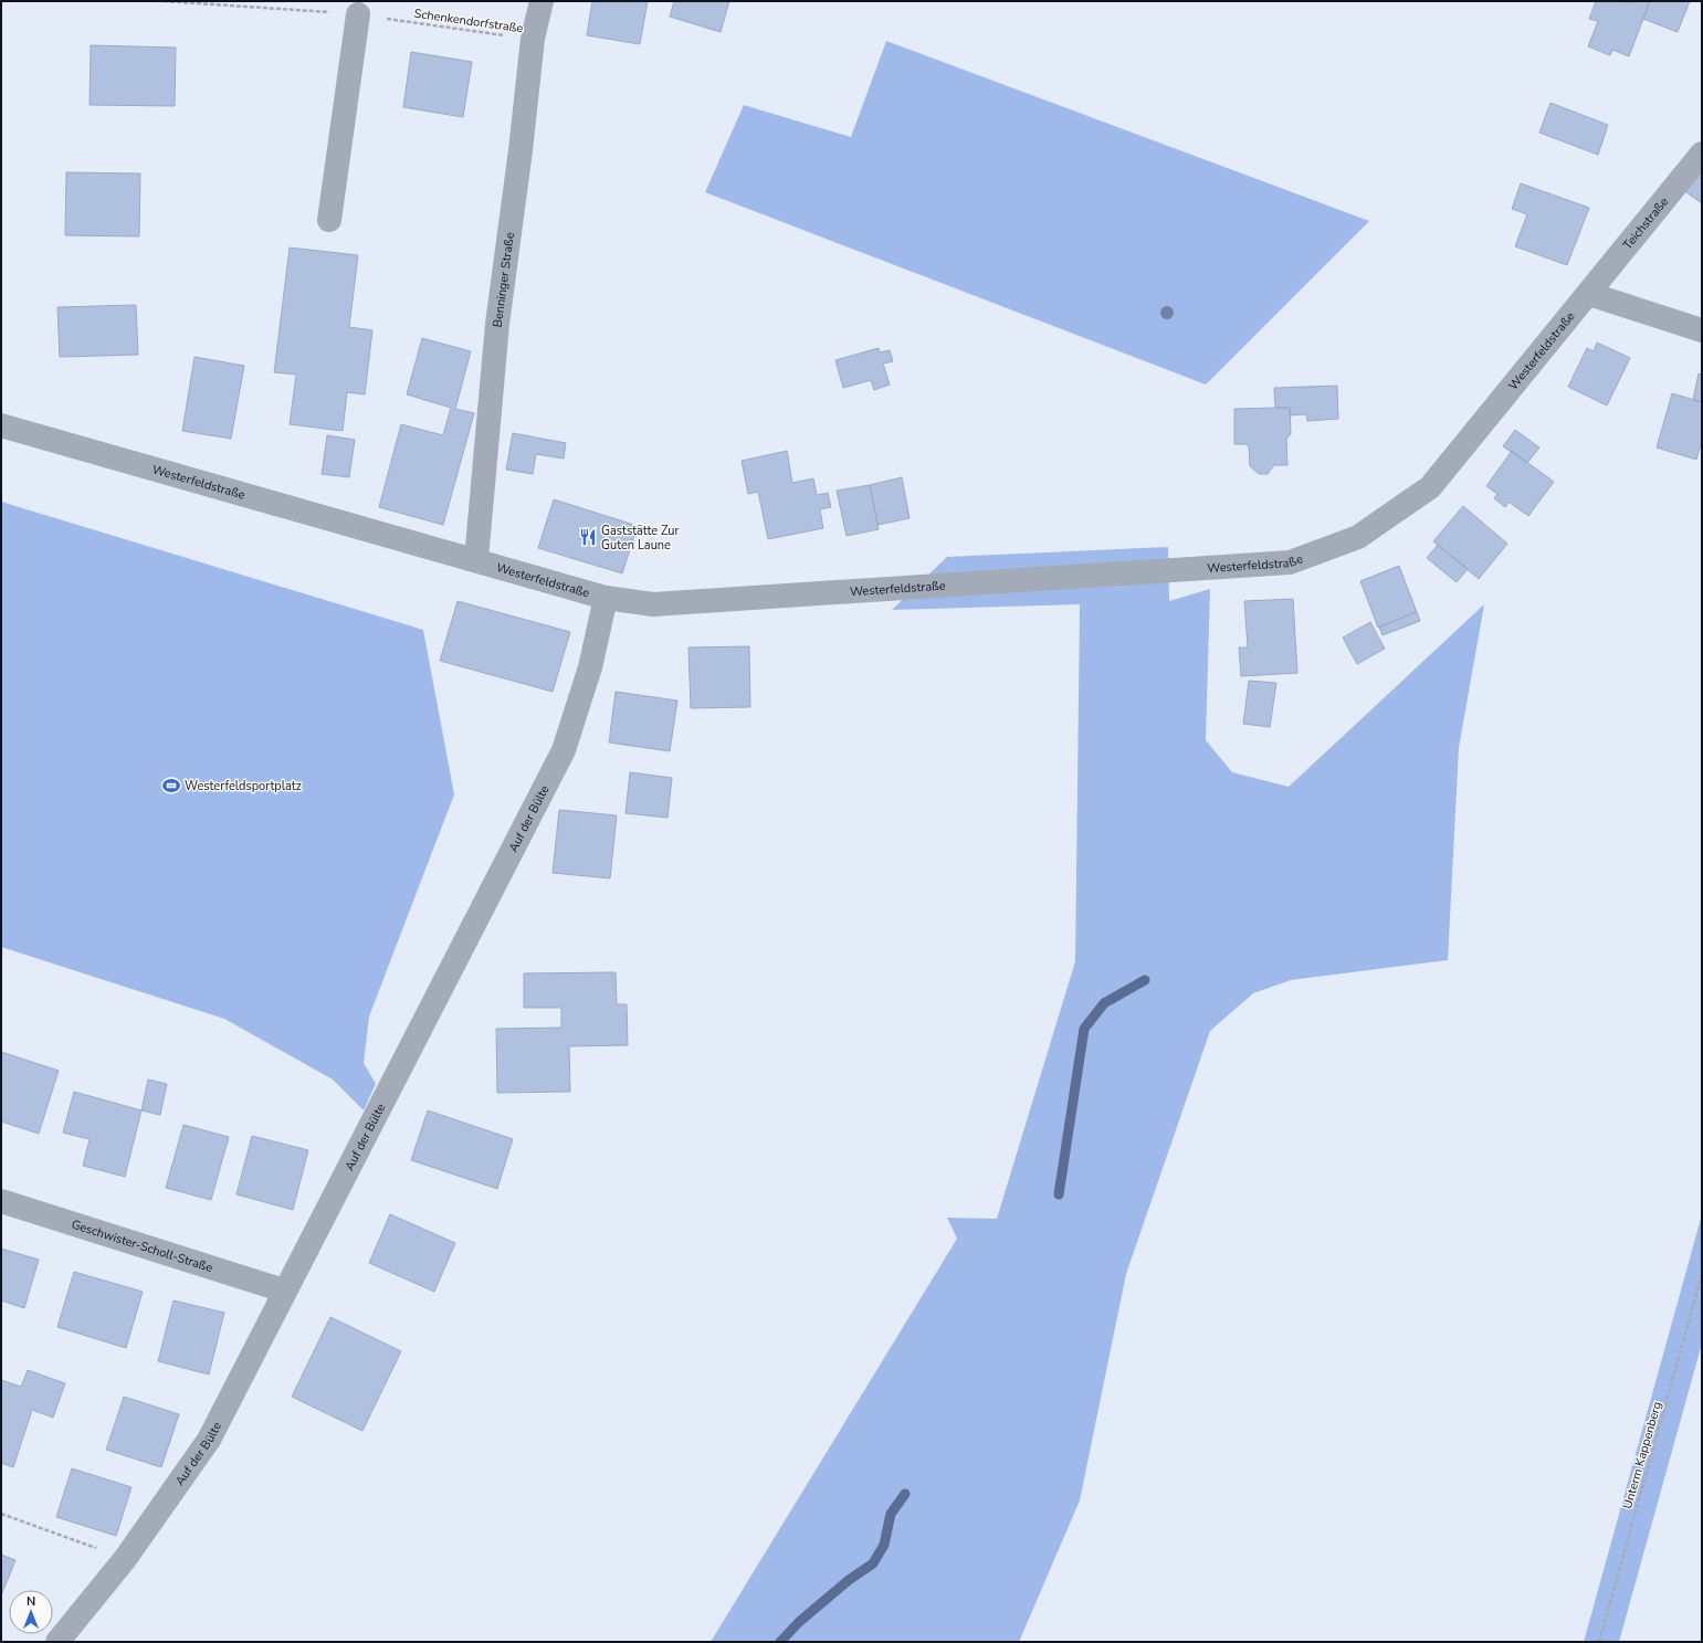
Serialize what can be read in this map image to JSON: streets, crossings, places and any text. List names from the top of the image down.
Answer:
{
  "streets": {
    "street": [
      "Teichstraße",
      "Benninger Straße",
      "Westerfeldstraße",
      "Auf der Bülte",
      "Geschwister-Scholl-Straße"
    ],
    "path": ["Schenkendorfstraße", "Unterm Kappenberg"]
  },
  "crossings": [
    ["Schenkendorfstraße", "Benninger Straße"],
    ["Teichstraße", "Westerfeldstraße"],
    ["Benninger Straße", "Westerfeldstraße"],
    ["Westerfeldstraße", "Auf der Bülte"],
    ["Auf der Bülte", "Geschwister-Scholl-Straße"]
  ],
  "places": {
    "restaurant": ["Gaststätte Zur Guten Laune"],
    "sports": ["Westerfeldsportplatz"]
  },
  "north": "top"
}
